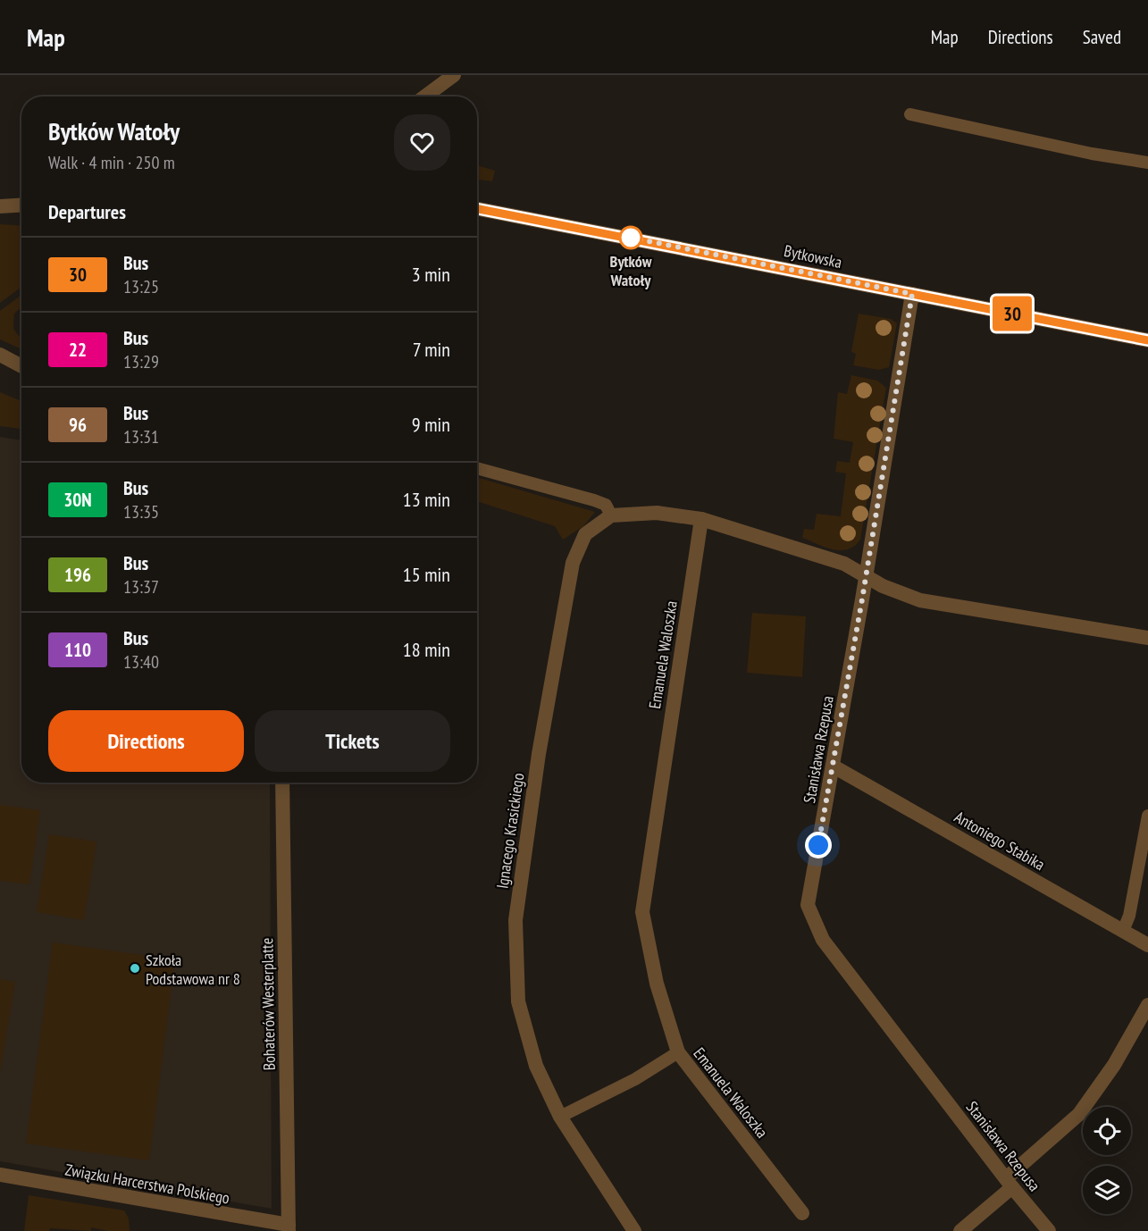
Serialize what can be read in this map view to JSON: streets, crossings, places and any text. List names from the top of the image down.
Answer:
{
  "streets": {
    "street": [
      "Bytkowska",
      "Emanuela Waloszka",
      "Stanisława Rzepusa",
      "Ignacego Krasickiego",
      "Antoniego Stabika",
      "Bohaterów Westerplatte",
      "Związku Harcerstwa Polskiego"
    ]
  },
  "crossings": [
    ["Bytkowska", "Stanisława Rzepusa"],
    ["Stanisława Rzepusa", "Antoniego Stabika"],
    ["Bohaterów Westerplatte", "Związku Harcerstwa Polskiego"]
  ],
  "places": ["Bytków Watoły", "Szkoła Podstawowa nr 8"],
  "lines": ["bus line 30"],
  "page": {
    "header": "Map",
    "nav": ["Map", "Directions", "Saved"],
    "on_map": "30",
    "heading": [
      ["Bytków Watoły", "Walk · 4 min · 250 m"],
      "Departures"
    ],
    "list": [
      {
        "mark": "30",
        "name": "Bus",
        "note": "13:25",
        "value": "3 min"
      },
      {
        "mark": "22",
        "name": "Bus",
        "note": "13:29",
        "value": "7 min"
      },
      {
        "mark": "96",
        "name": "Bus",
        "note": "13:31",
        "value": "9 min"
      },
      {
        "mark": "30N",
        "name": "Bus",
        "note": "13:35",
        "value": "13 min"
      },
      {
        "mark": "196",
        "name": "Bus",
        "note": "13:37",
        "value": "15 min"
      },
      {
        "mark": "110",
        "name": "Bus",
        "note": "13:40",
        "value": "18 min"
      }
    ],
    "buttons": ["Directions", "Tickets"]
  }
}
